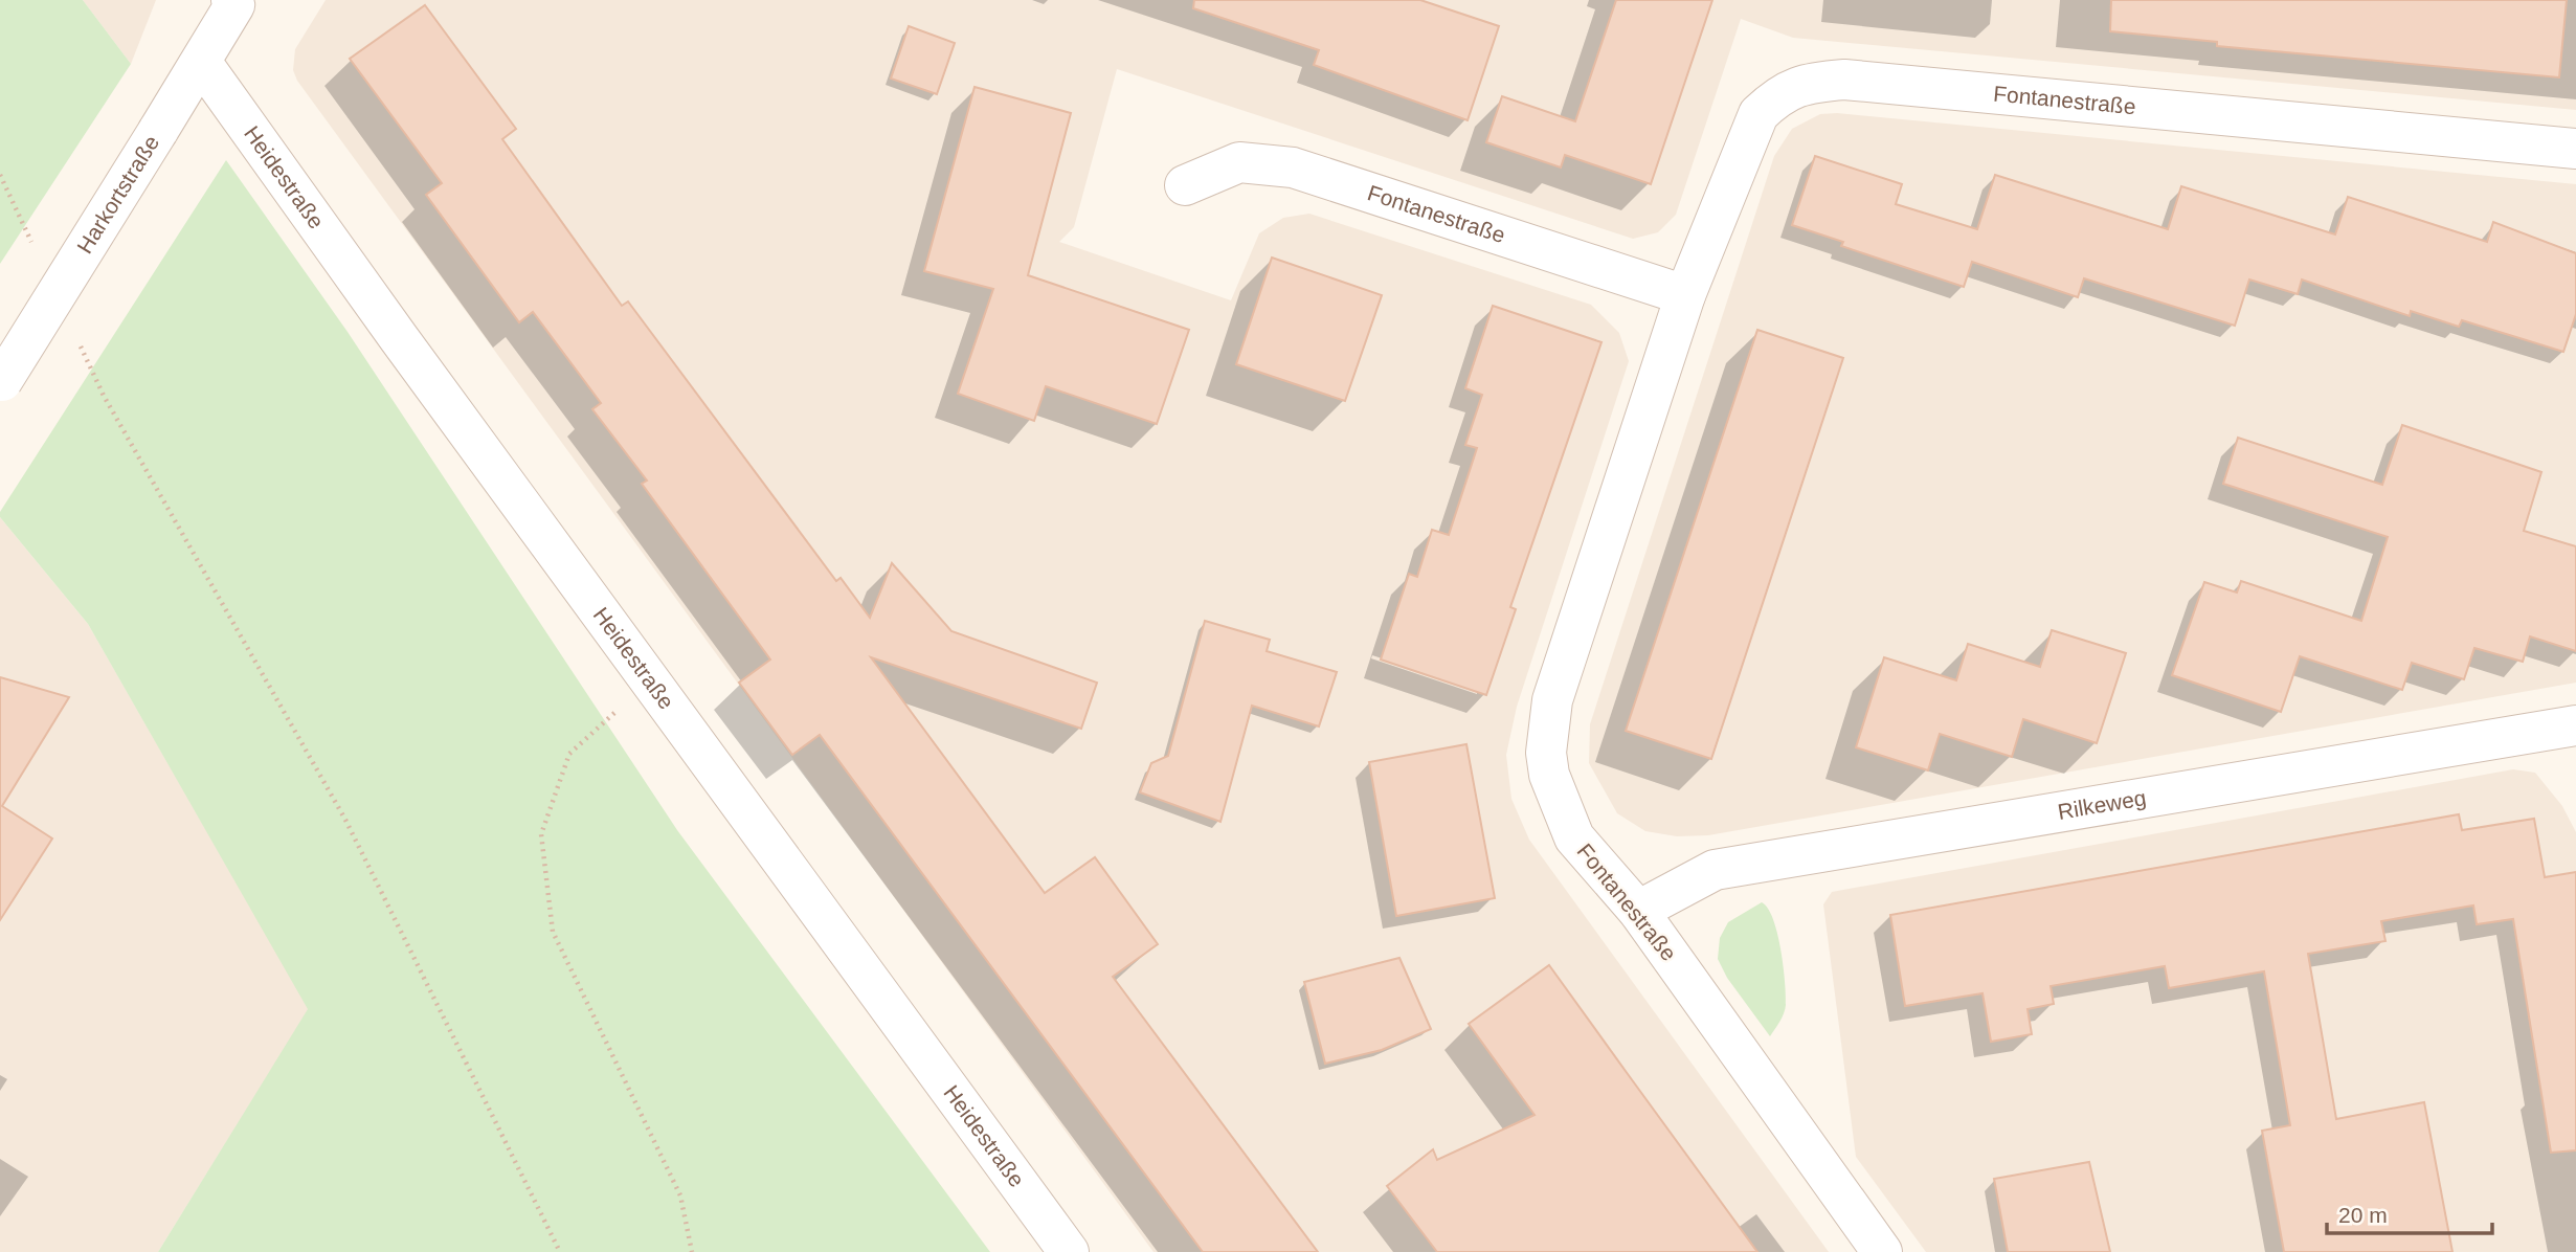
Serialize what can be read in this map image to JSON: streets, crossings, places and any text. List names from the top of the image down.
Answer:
{
  "streets": {
    "street": [
      "Fontanestraße",
      "Heidestraße",
      "Harkortstraße",
      "Rilkeweg"
    ]
  },
  "crossings": [
    ["Fontanestraße", "Rilkeweg"],
    ["Heidestraße", "Harkortstraße"]
  ],
  "scale_bar": "20 m"
}
